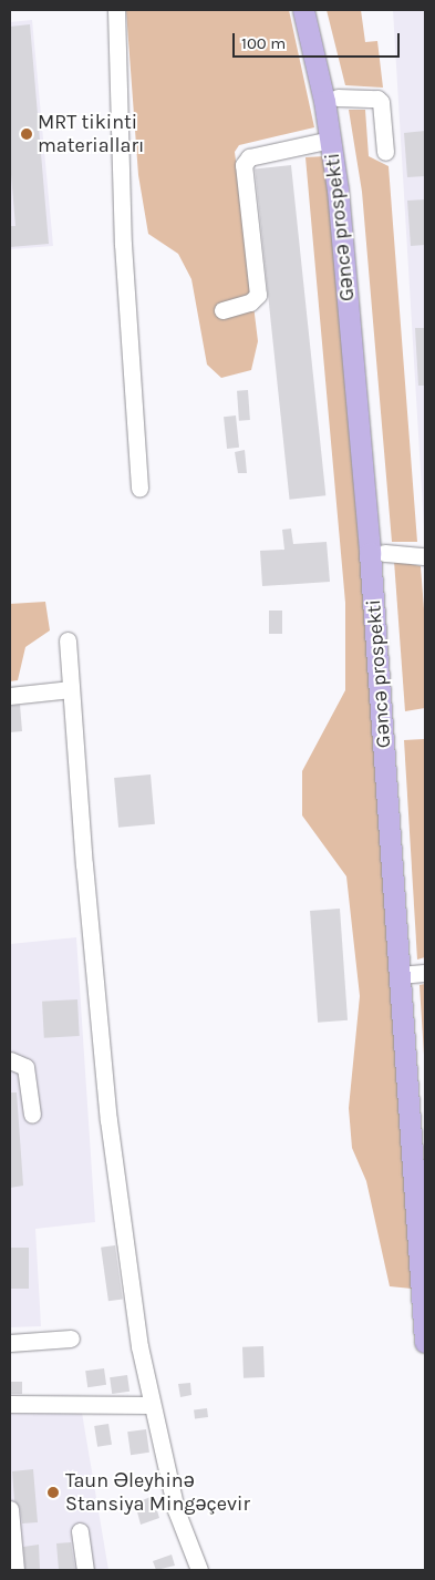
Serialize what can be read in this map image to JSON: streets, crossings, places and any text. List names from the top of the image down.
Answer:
{
  "streets": {
    "main road": ["Gəncə prospekti"]
  },
  "places": ["MRT tikinti materialları", "Taun Əleyhinə Stansiya Mingəçevir"],
  "scale_bar": "100 m"
}
